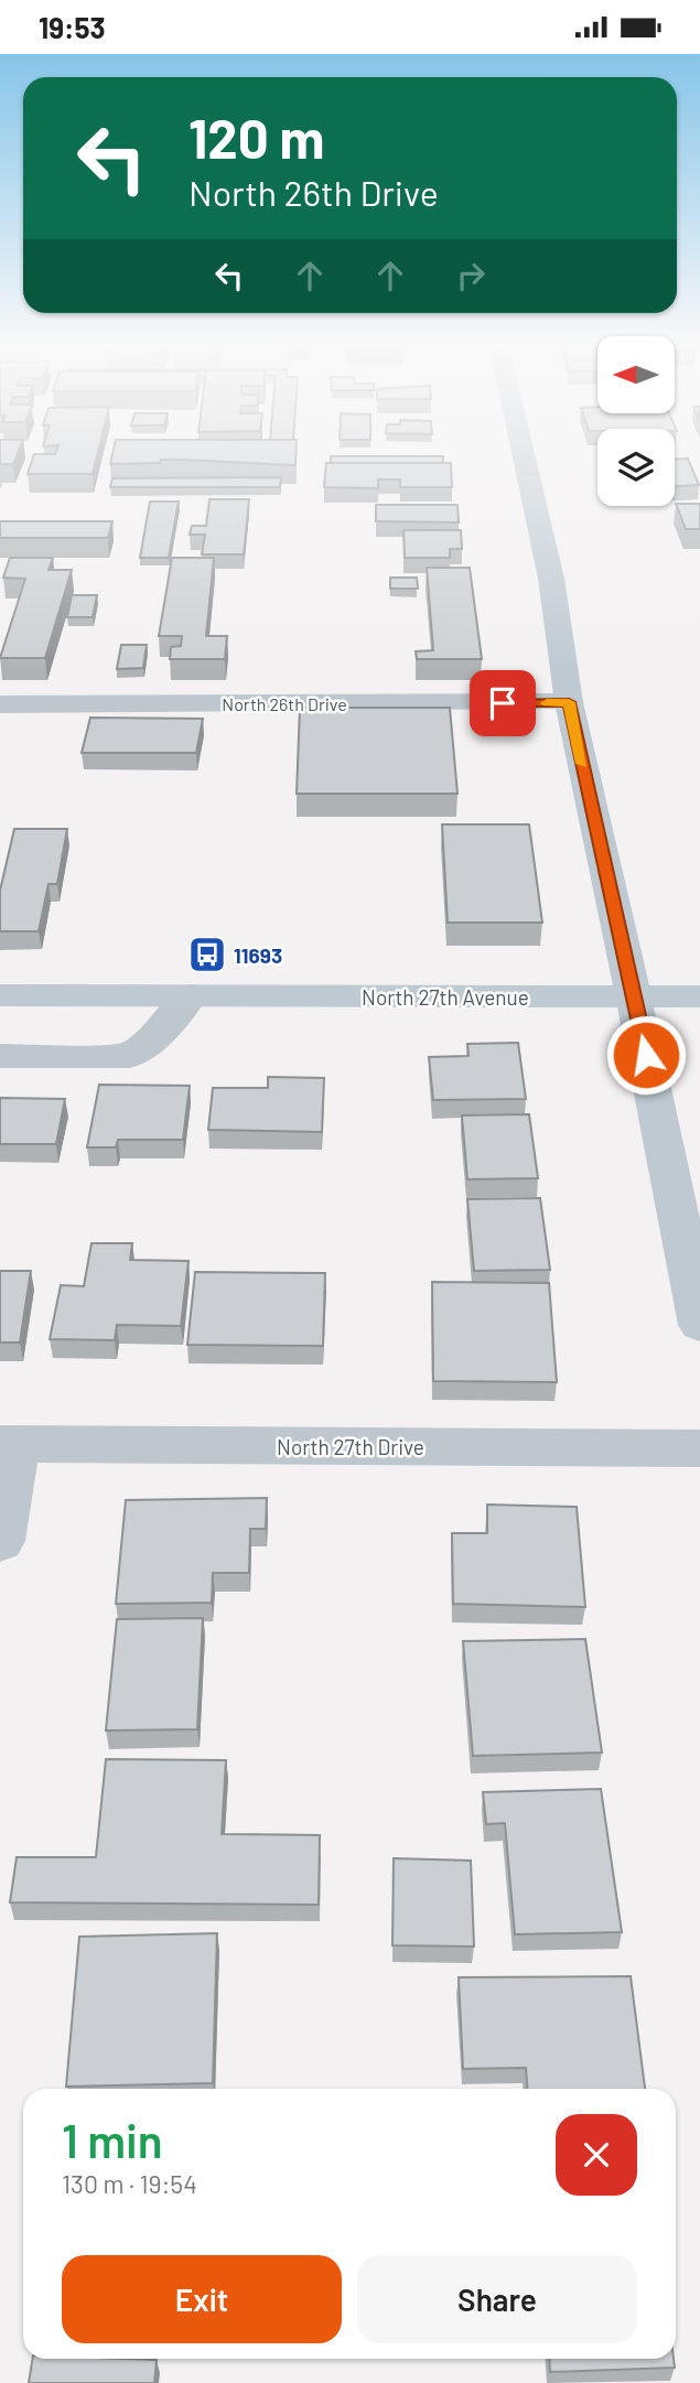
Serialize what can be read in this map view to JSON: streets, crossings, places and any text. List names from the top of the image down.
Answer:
{
  "streets": {
    "street": ["North 26th Drive", "North 27th Avenue", "North 27th Drive"]
  },
  "places": {
    "bus stop": ["11693"]
  },
  "north": "left",
  "page": {
    "status": "19:53",
    "turn": ["120 m", "North 26th Drive"],
    "heading": ["1 min", "130 m · 19:54"],
    "buttons": ["Exit", "Share"]
  }
}
